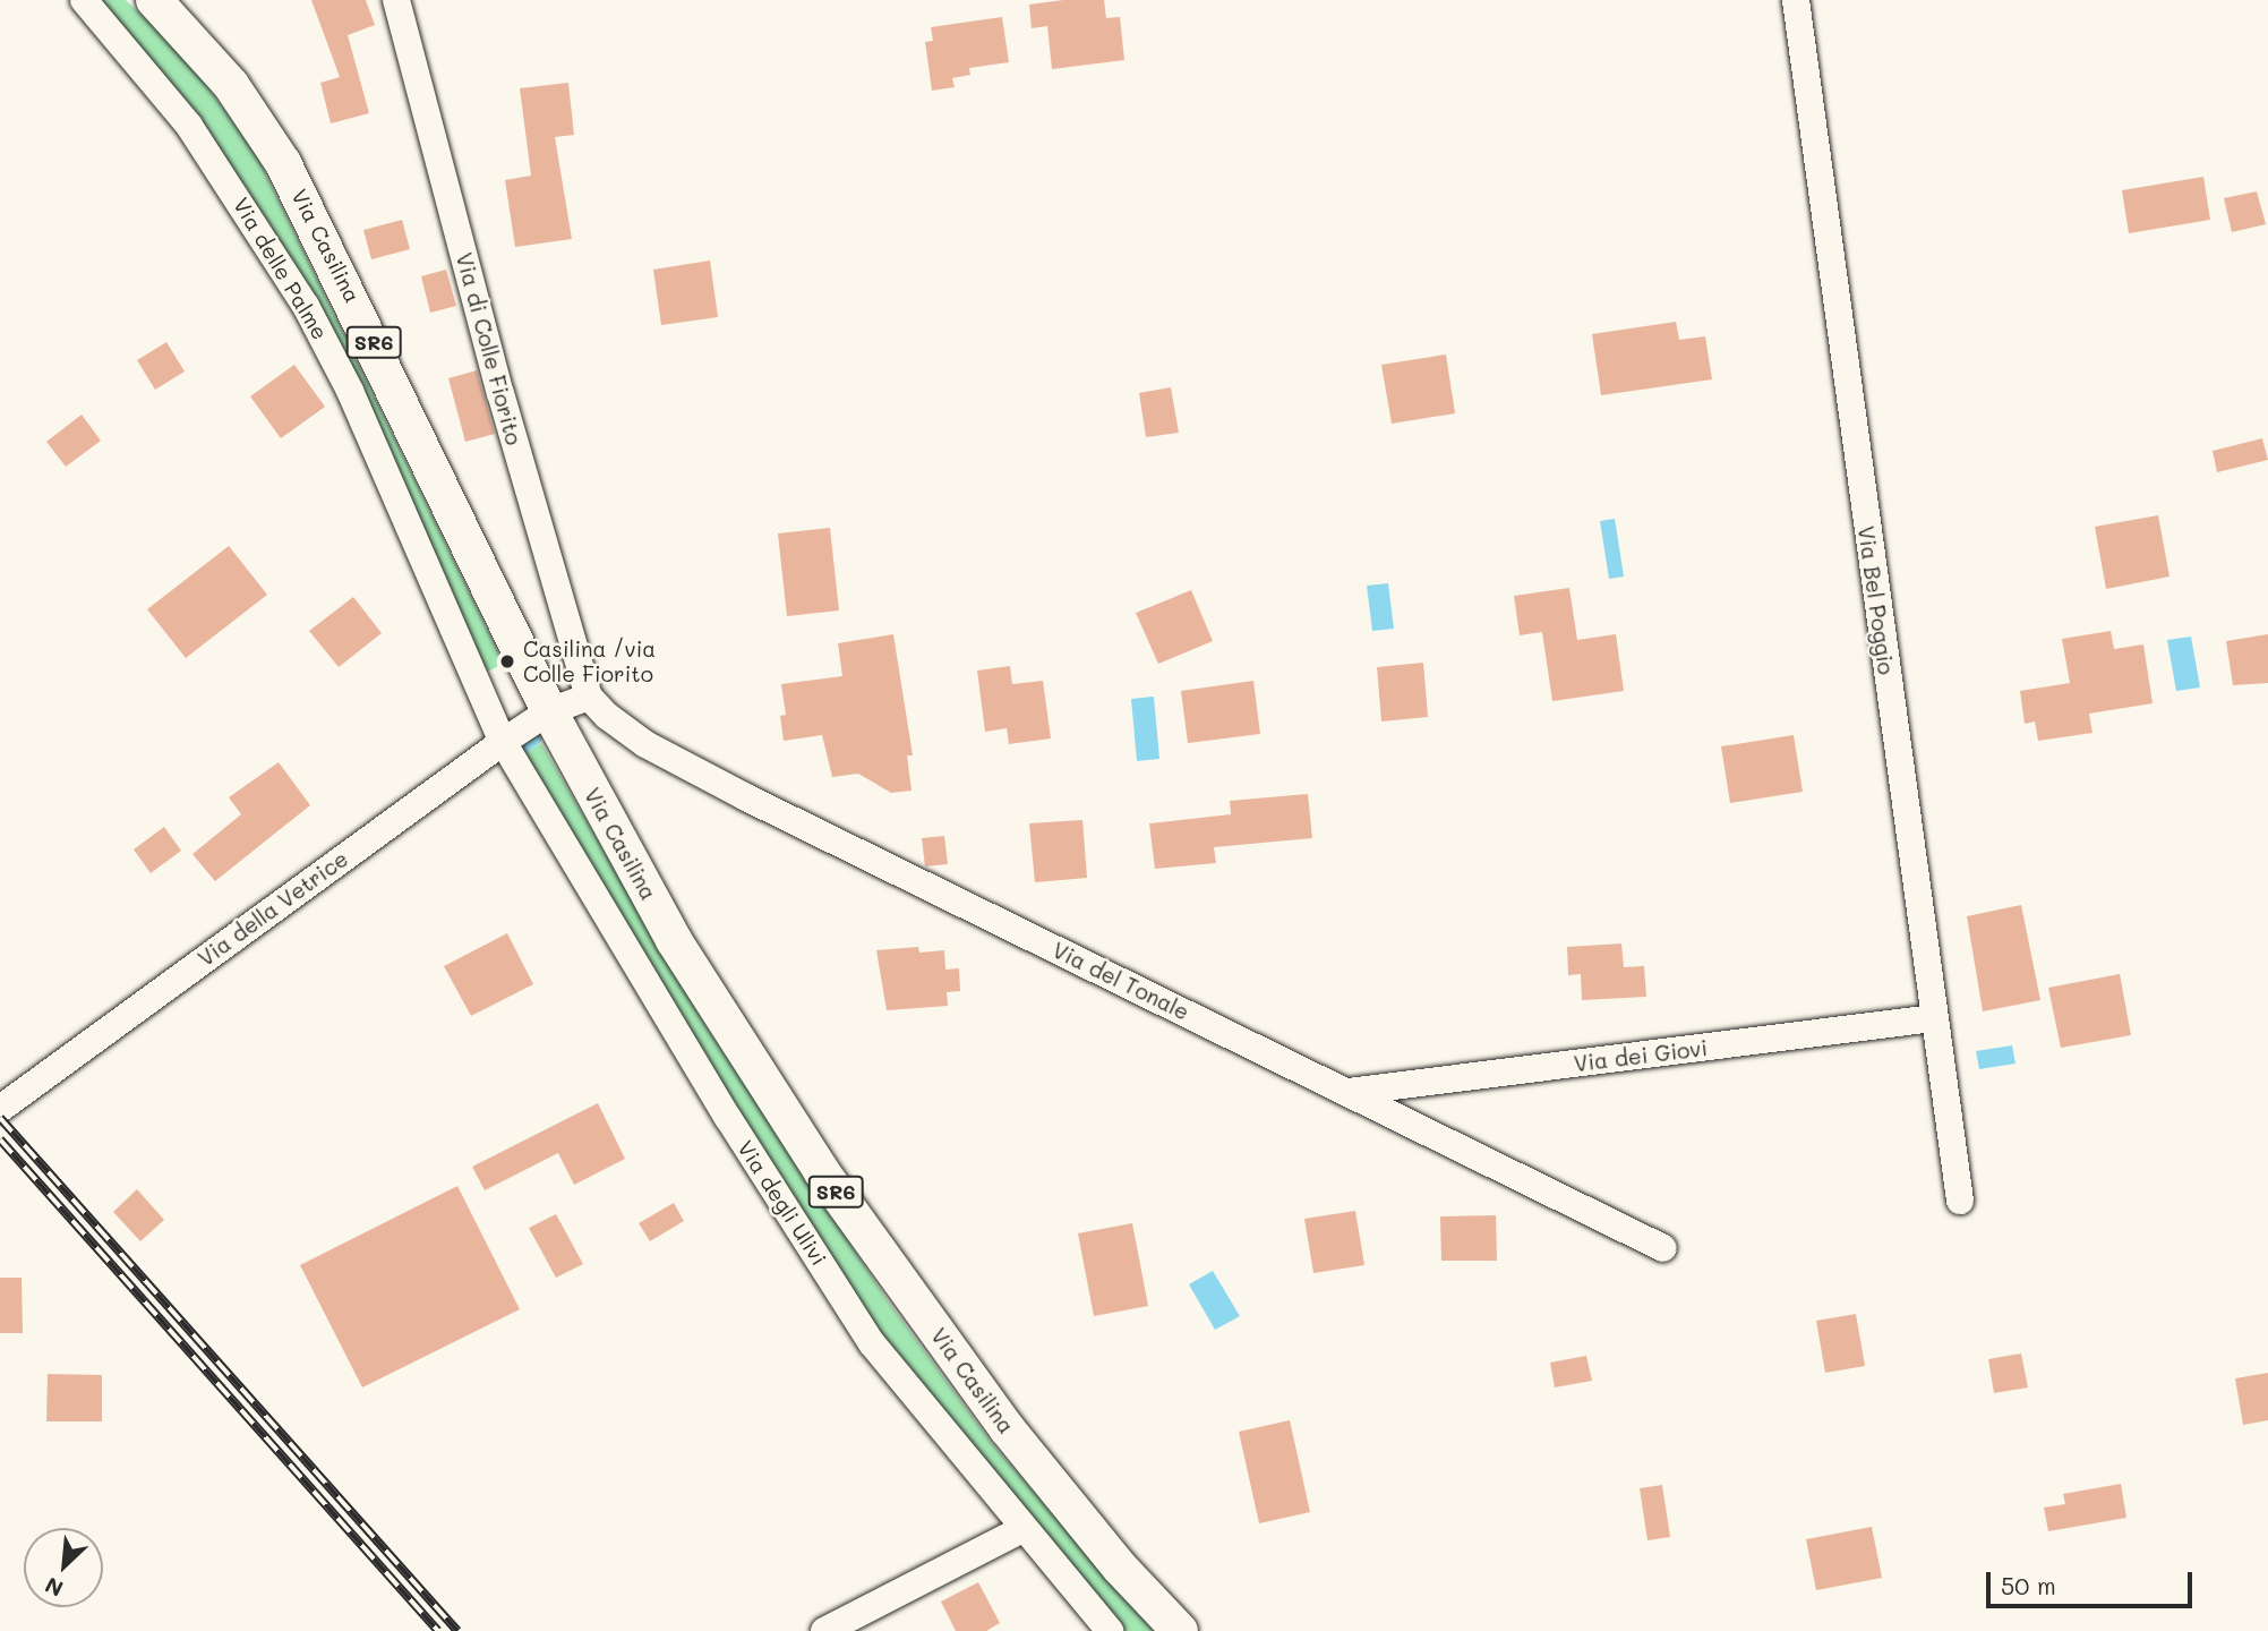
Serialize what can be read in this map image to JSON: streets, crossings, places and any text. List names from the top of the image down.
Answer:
{
  "streets": {
    "main road": ["Via Casilina", "SR6"],
    "street": [
      "Via delle Palme",
      "Via di Colle Fiorito",
      "Via Bel Poggio",
      "Via della Vetrice",
      "Via del Tonale",
      "Via dei Giovi",
      "Via degli Ulivi"
    ]
  },
  "crossings": [
    ["Via Casilina", "Via della Vetrice"],
    ["Via delle Palme", "Via della Vetrice"],
    ["Via delle Palme", "Via degli Ulivi"],
    ["Via di Colle Fiorito", "Via della Vetrice"],
    ["Via di Colle Fiorito", "Via del Tonale"],
    ["Via Bel Poggio", "Via dei Giovi"],
    ["Via della Vetrice", "Via del Tonale"],
    ["Via della Vetrice", "Via degli Ulivi"],
    ["Via del Tonale", "Via dei Giovi"]
  ],
  "places": ["Casilina /via Colle Fiorito"],
  "scale_bar": "50 m",
  "north": "bottom left"
}
